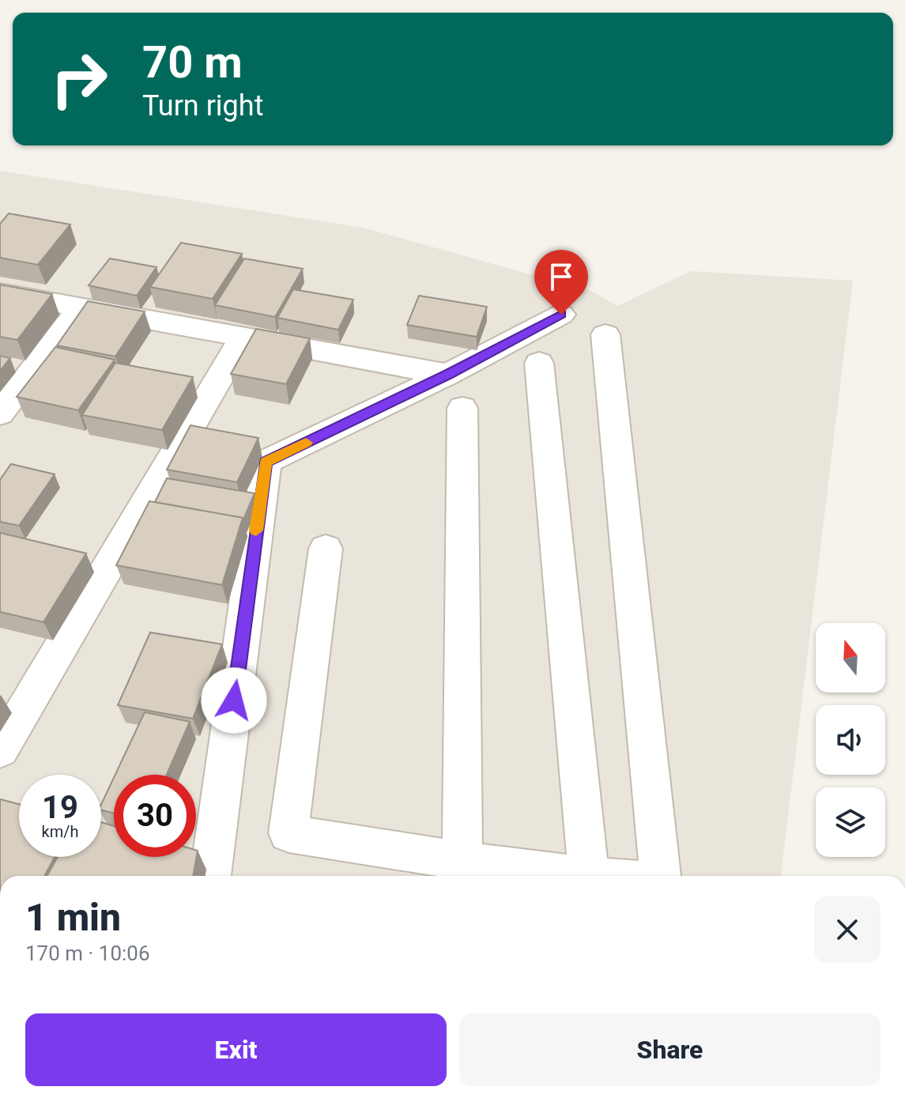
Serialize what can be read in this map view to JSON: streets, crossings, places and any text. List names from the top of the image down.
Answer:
{
  "north": "top",
  "page": {
    "turn": ["70 m", "Turn right"],
    "speed": "19 km/h",
    "limit": "30",
    "heading": ["1 min", "170 m · 10:06"],
    "buttons": ["Exit", "Share"]
  }
}
